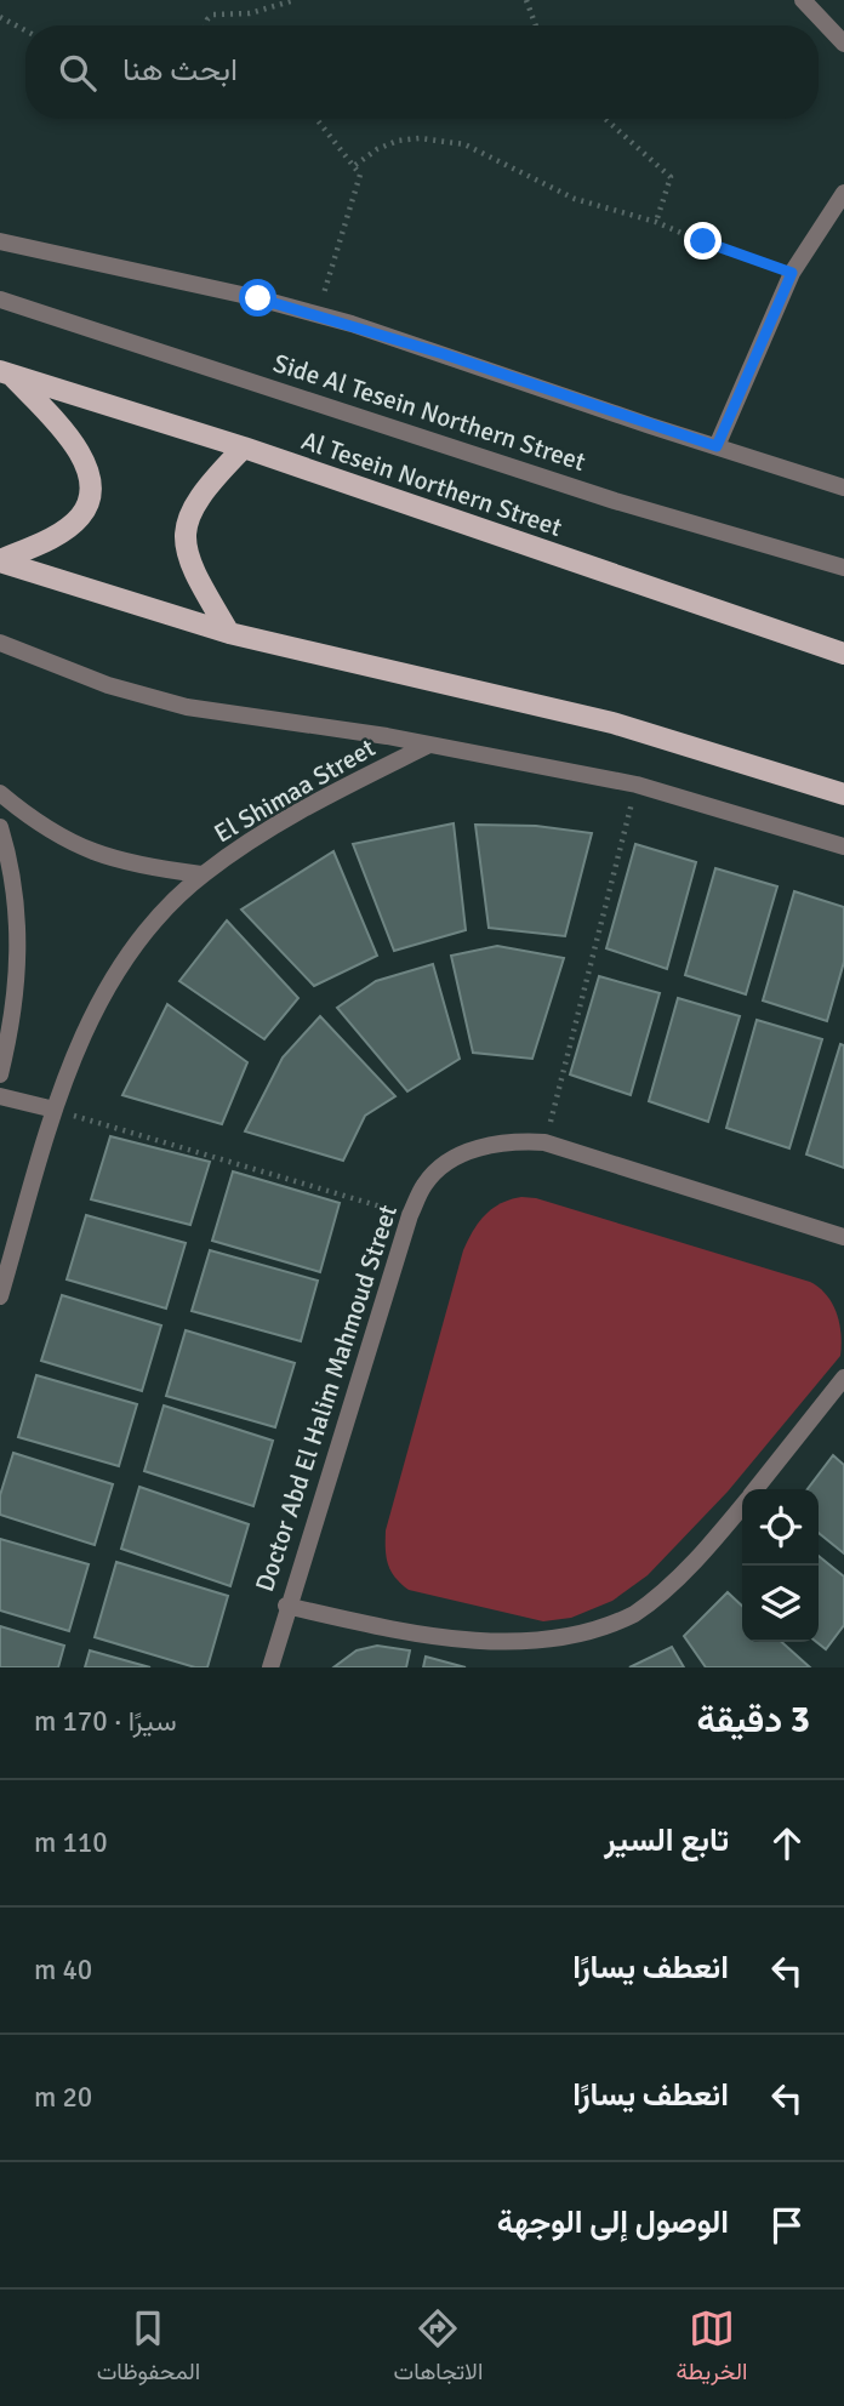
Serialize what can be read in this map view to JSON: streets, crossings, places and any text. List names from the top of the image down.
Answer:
{
  "streets": {
    "main road": ["Al Tesein Northern Street"],
    "street": ["Side Al Tesein Northern Street", "El Shimaa Street", "Doctor Abd El Halim Mahmoud Street"]
  },
  "page": {
    "search": "ابحث هنا",
    "heading": ["3 دقيقة", "سيرًا · 170 m"],
    "list": [
      ["تابع السير", "110 m"],
      ["انعطف يسارًا", "40 m"],
      ["انعطف يسارًا", "20 m"],
      "الوصول إلى الوجهة"
    ],
    "nav": ["الخريطة", "الاتجاهات", "المحفوظات"]
  }
}
